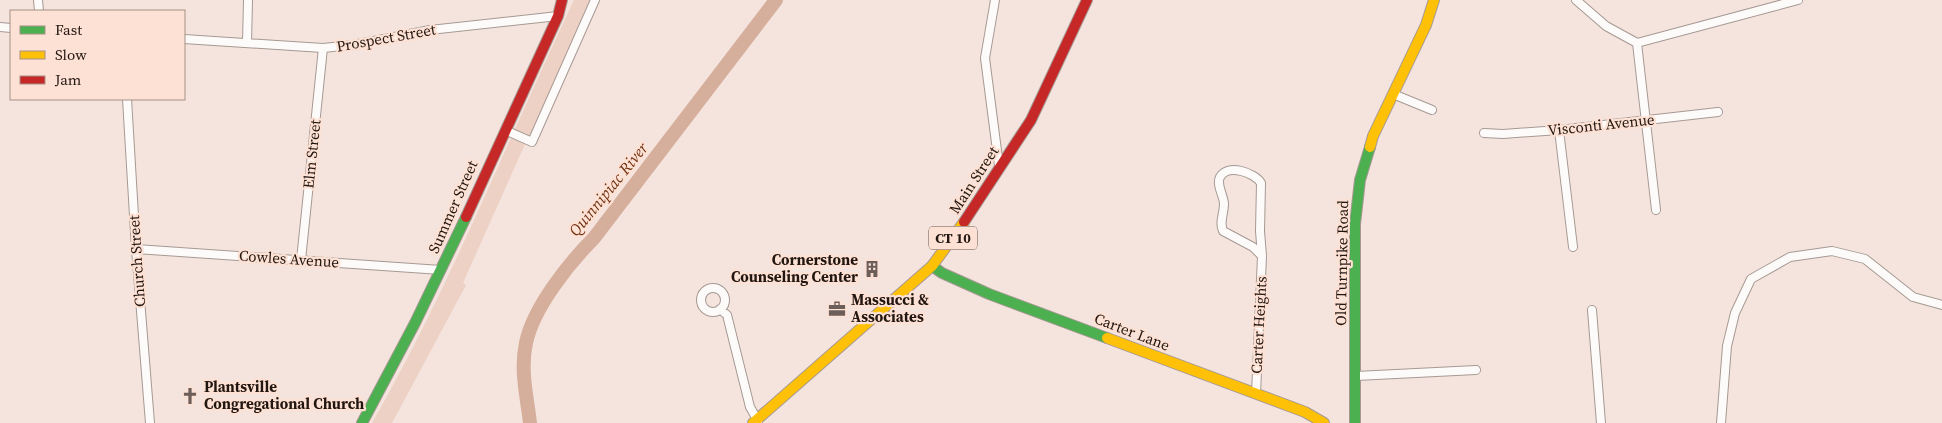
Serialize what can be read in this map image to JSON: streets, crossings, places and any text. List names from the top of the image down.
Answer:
{
  "streets": {
    "main road": [
      "Main Street",
      "Summer Street",
      "CT 10",
      "Old Turnpike Road",
      "Carter Lane"
    ],
    "street": [
      "Prospect Street",
      "Visconti Avenue",
      "Elm Street",
      "Cowles Avenue",
      "Church Street",
      "Carter Heights"
    ]
  },
  "crossings": [
    ["Prospect Street", "Elm Street"],
    ["Prospect Street", "Summer Street"],
    ["Elm Street", "Cowles Avenue"],
    ["Main Street", "Carter Lane"],
    ["Summer Street", "Cowles Avenue"],
    ["Cowles Avenue", "Church Street"],
    ["Carter Heights", "Carter Lane"]
  ],
  "water": ["Quinnipiac River"],
  "places": {
    "building": ["Cornerstone Counseling Center"],
    "office": ["Massucci & Associates"],
    "church": ["Plantsville Congregational Church"]
  },
  "legend": ["Fast", "Slow", "Jam"]
}
